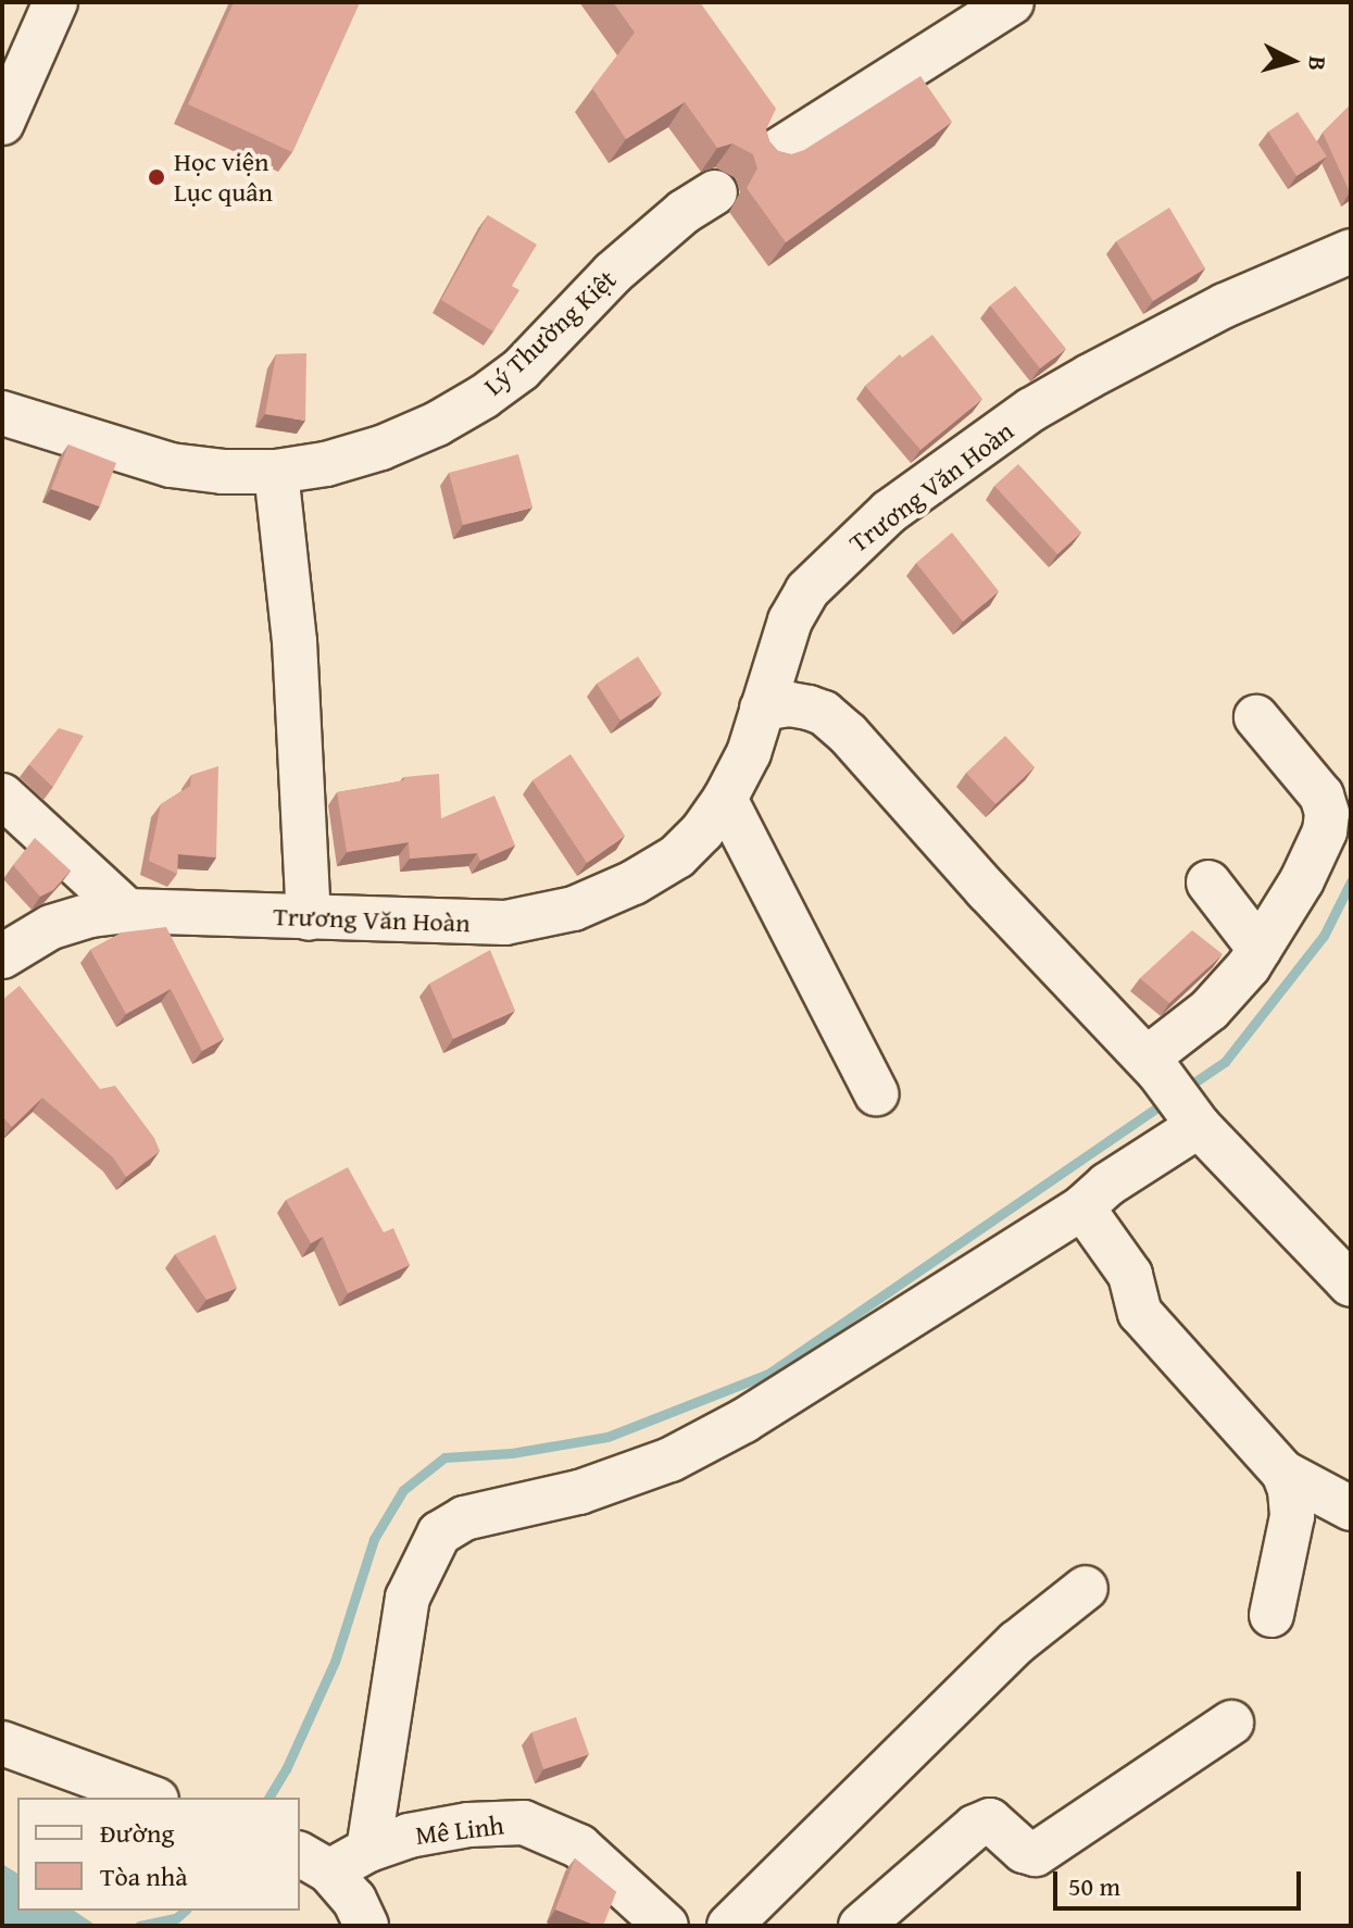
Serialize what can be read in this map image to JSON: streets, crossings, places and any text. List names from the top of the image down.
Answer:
{
  "streets": {
    "street": ["Lý Thường Kiệt", "Trương Văn Hoàn", "Mê Linh"]
  },
  "places": ["Học viện Lục quân"],
  "legend": ["Đường", "Tòa nhà"],
  "scale_bar": "50 m",
  "north": "right"
}
